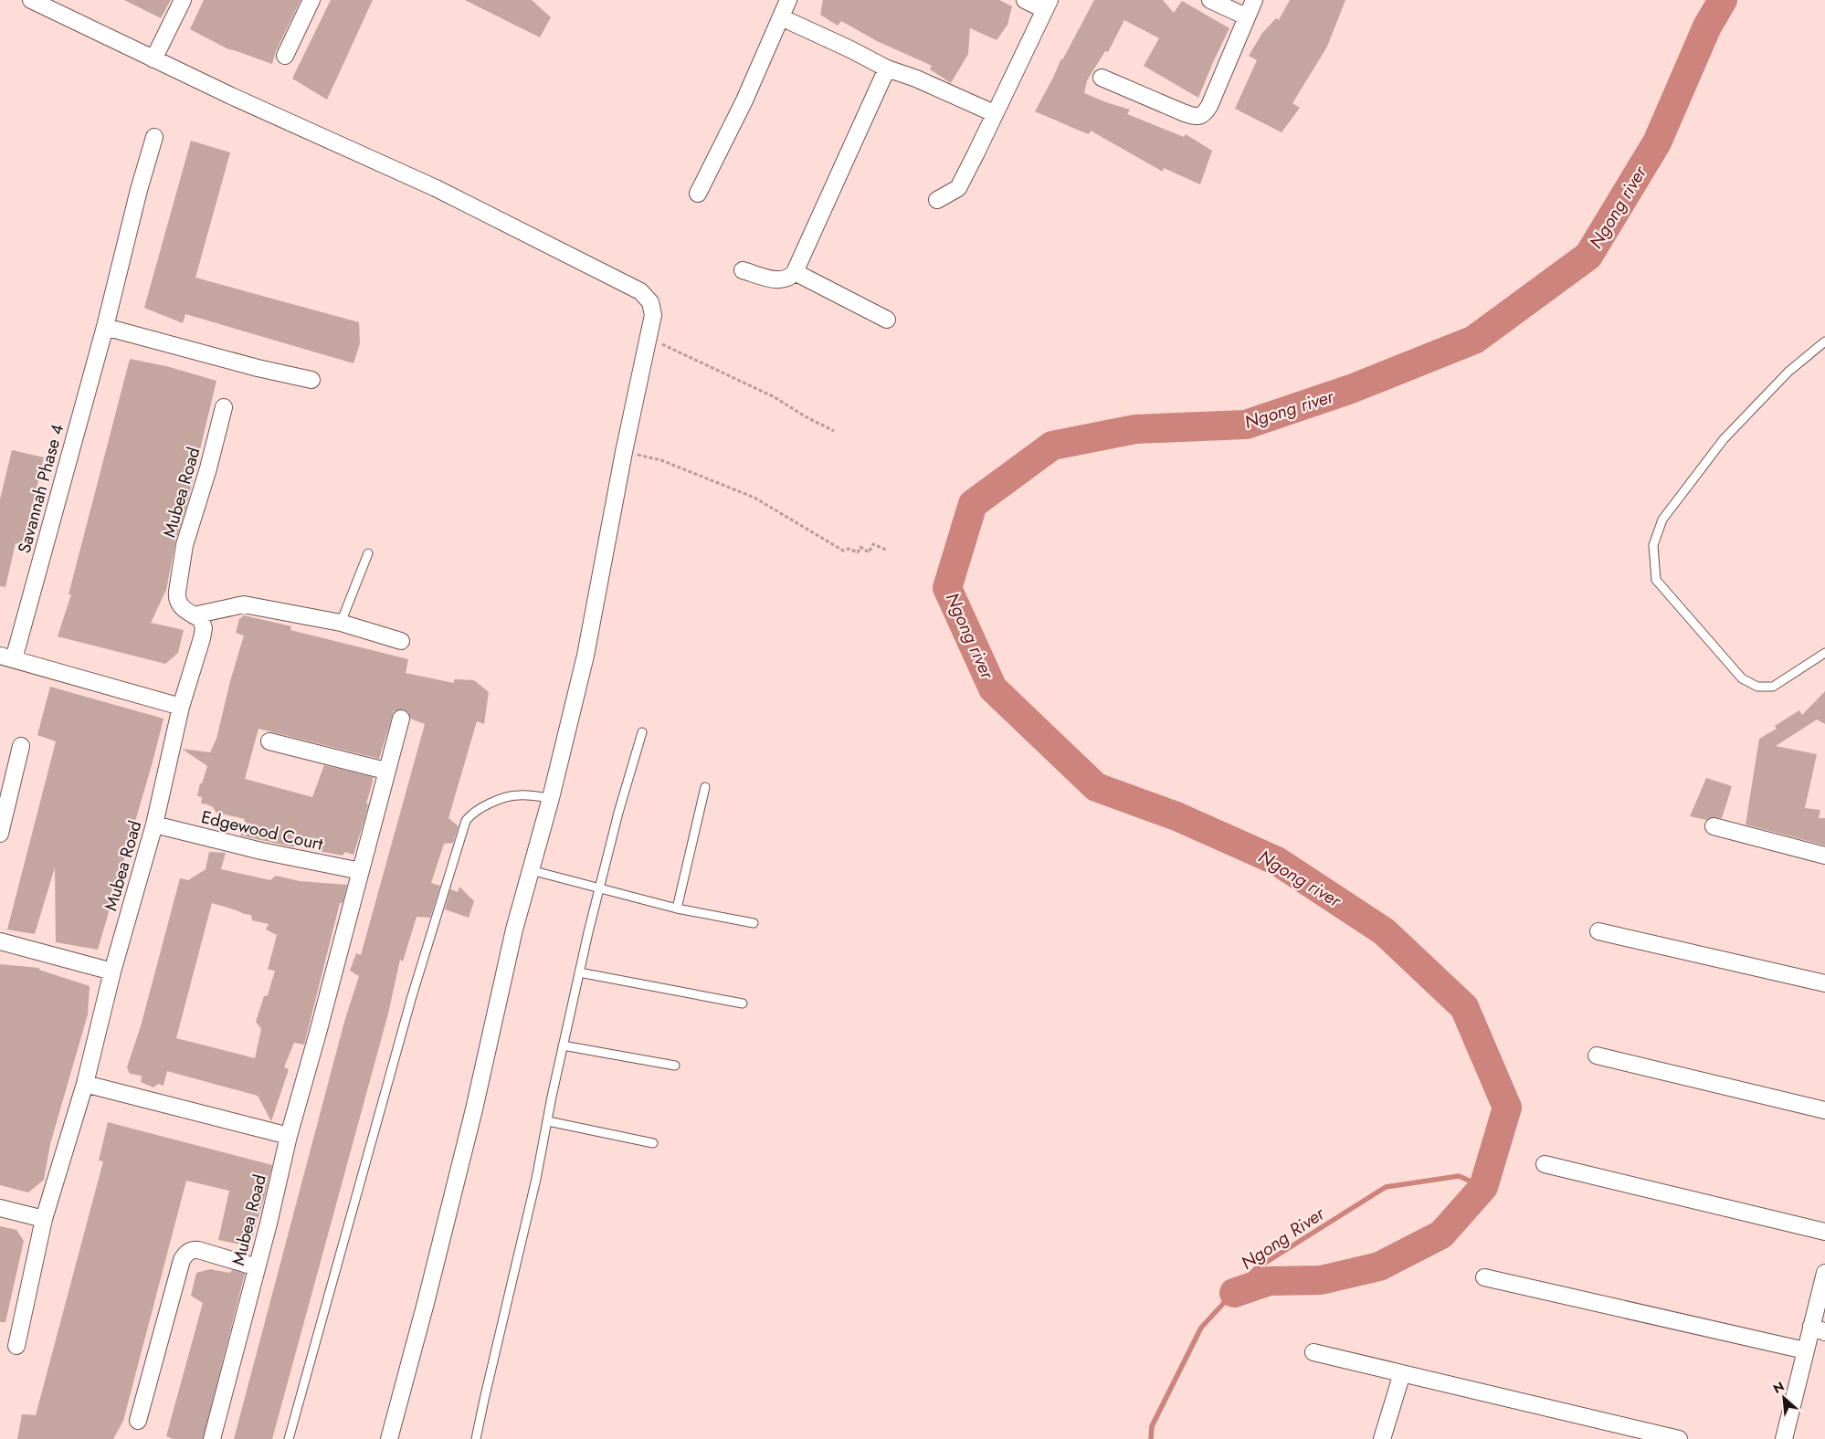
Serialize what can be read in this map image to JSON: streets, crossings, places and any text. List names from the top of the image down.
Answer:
{
  "streets": {
    "street": ["Savannah Phase 4", "Mubea Road", "Edgewood Court"]
  },
  "crossings": [
    ["Savannah Phase 4", "Mubea Road"],
    ["Mubea Road", "Edgewood Court"]
  ],
  "water": ["Ngong river", "Ngong River"],
  "north": "top left"
}
